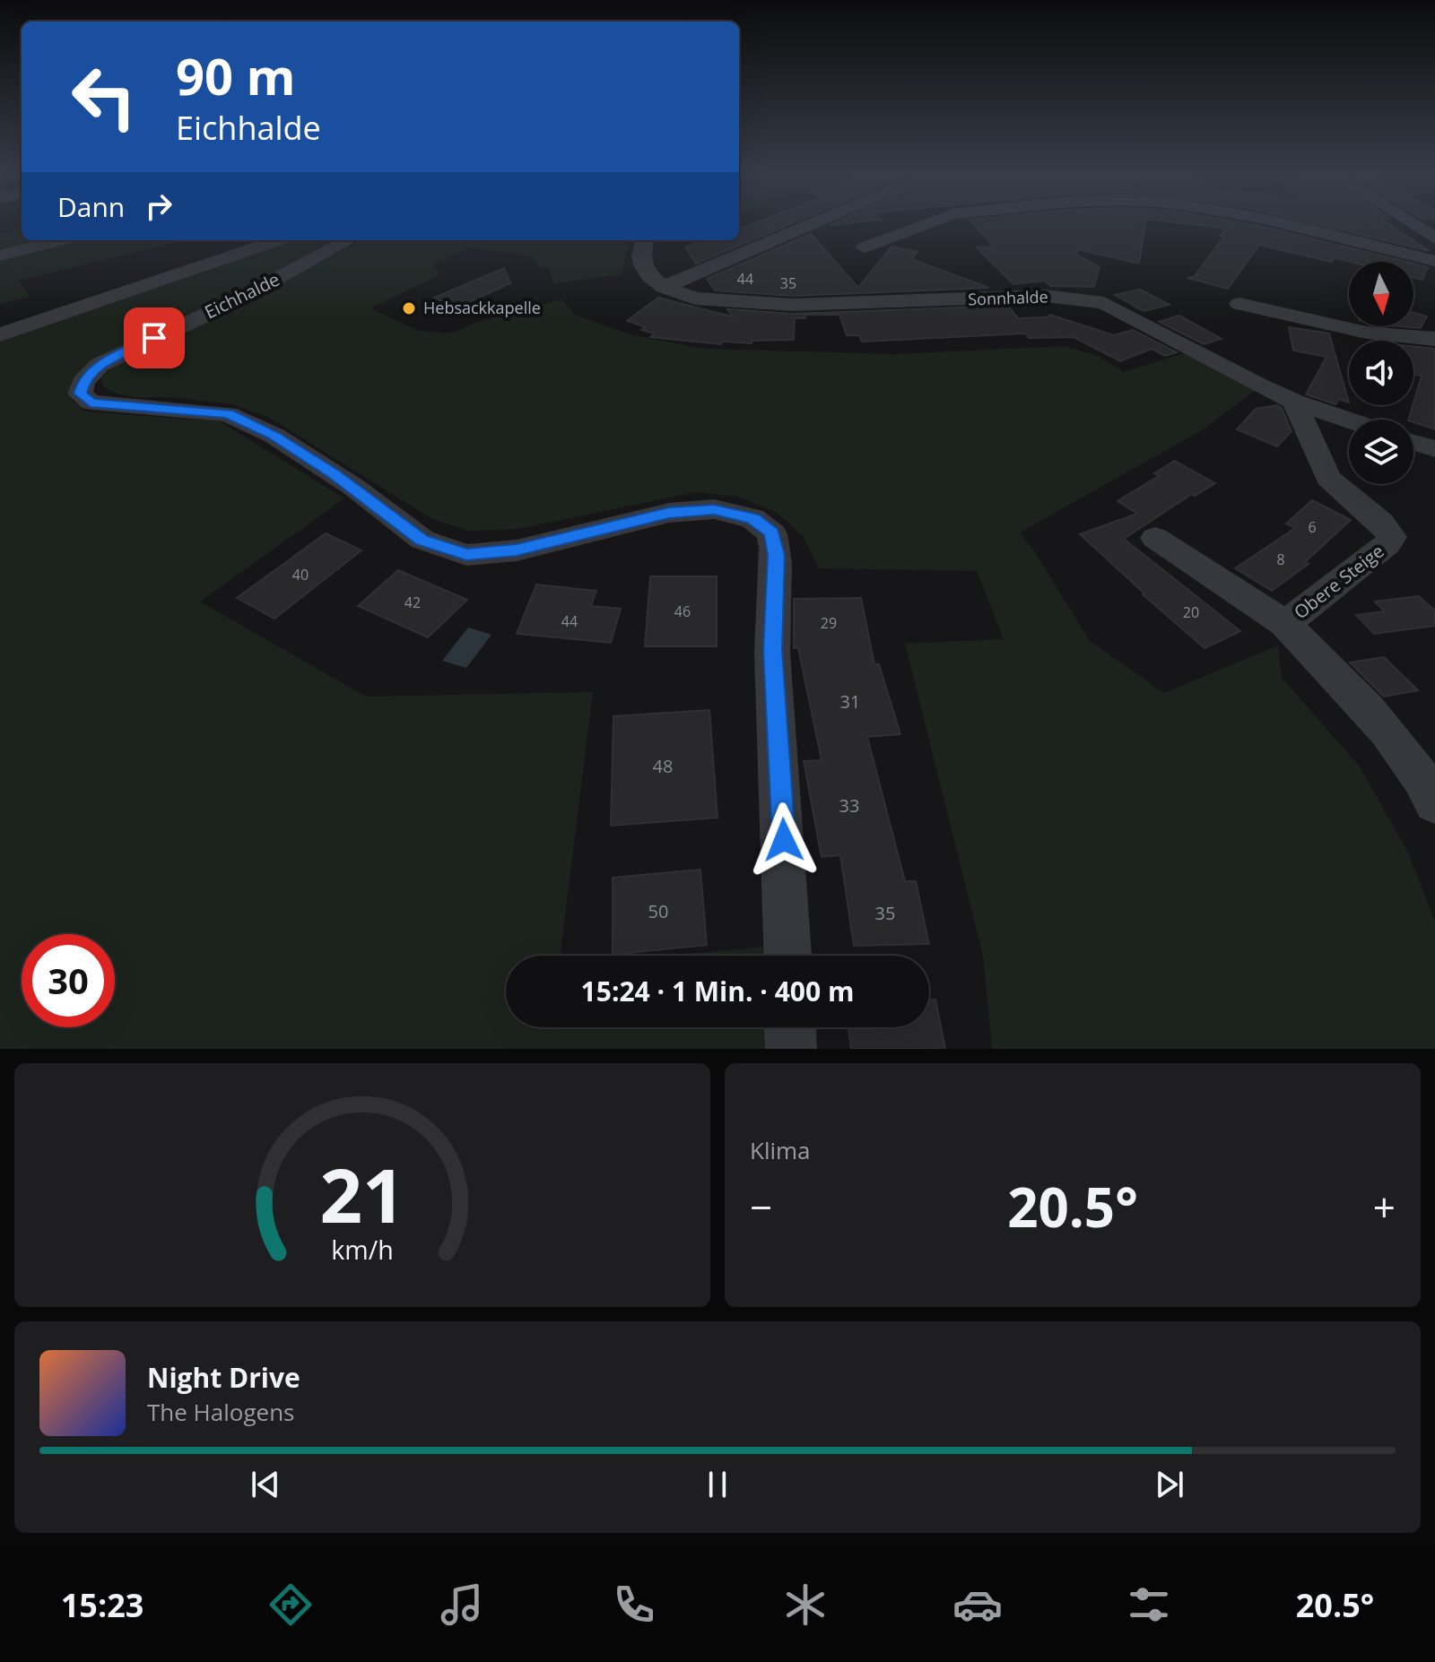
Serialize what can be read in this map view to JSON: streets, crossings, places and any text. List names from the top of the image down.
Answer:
{
  "streets": {
    "street": ["Eichhalde", "Sonnhalde", "Obere Steige"]
  },
  "crossings": [
    ["Sonnhalde", "Obere Steige"]
  ],
  "places": ["Hebsackkapelle"],
  "house_numbers": [
    "44",
    "35",
    "6",
    "8",
    "40",
    "42",
    "46",
    "20",
    "44",
    "29",
    "31",
    "48",
    "33",
    "50",
    "35"
  ],
  "north": "bottom",
  "page": {
    "turn": ["90 m", "Eichhalde"],
    "then": "Dann",
    "limit": "30",
    "trip": "15:24 · 1 Min. · 400 m",
    "tile": "Klima",
    "heat": ["−", "20.5°", "+"],
    "song": ["Night Drive", "The Halogens"],
    "tabs": ["15:23", "20.5°"],
    "gauge": ["21", "km/h"]
  }
}
